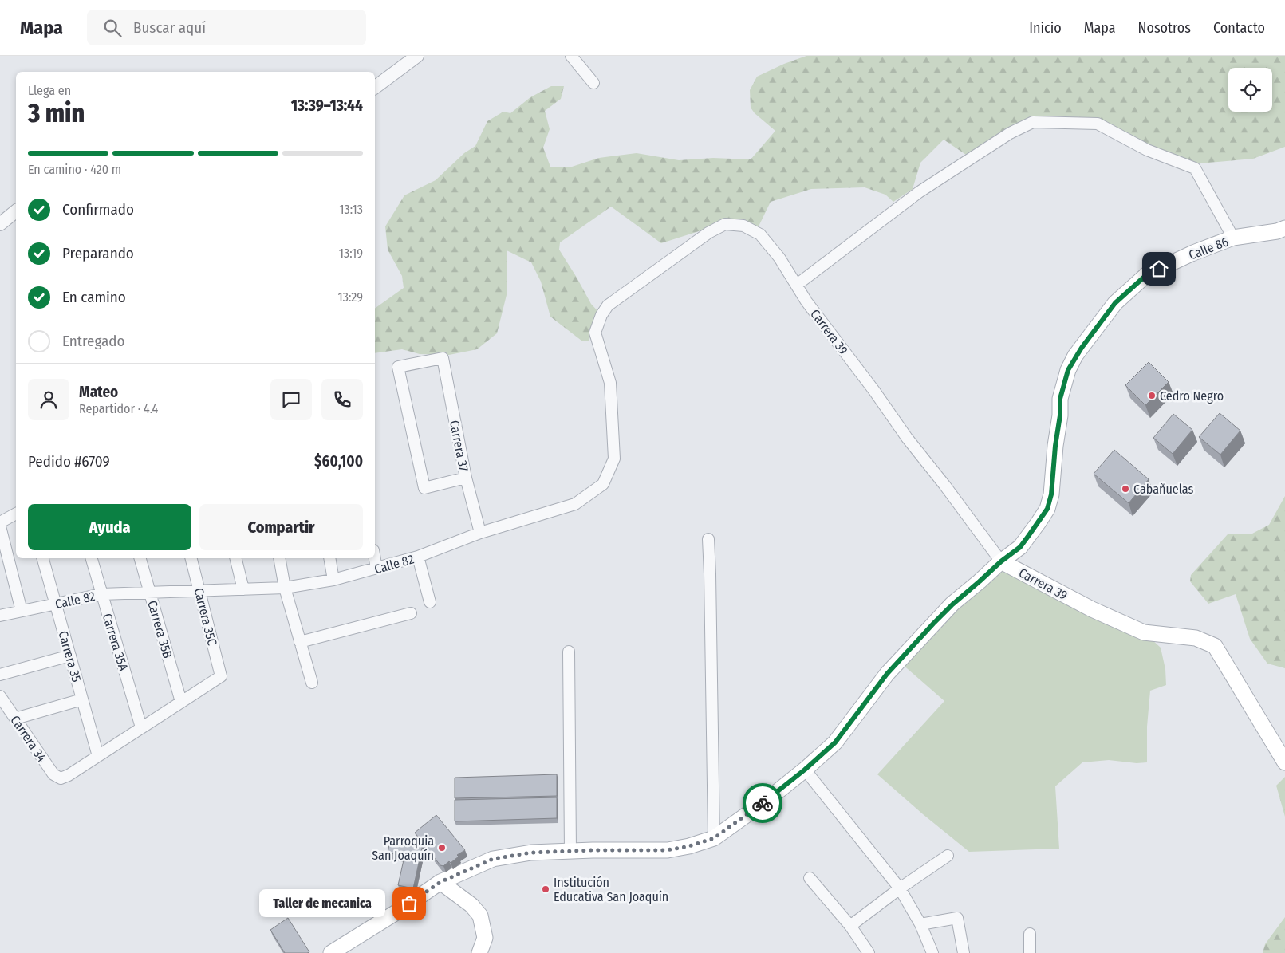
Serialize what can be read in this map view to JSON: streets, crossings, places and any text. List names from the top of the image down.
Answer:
{
  "streets": {
    "main road": ["Calle 86", "Carrera 39"],
    "street": [
      "Carrera 37",
      "Calle 82",
      "Carrera 35C",
      "Carrera 35B",
      "Carrera 35A",
      "Carrera 35",
      "Carrera 34"
    ]
  },
  "crossings": [
    ["Calle 86", "Carrera 39"],
    ["Carrera 39", "Calle 82"],
    ["Carrera 37", "Calle 82"],
    ["Calle 82", "Carrera 35C"],
    ["Calle 82", "Carrera 35B"],
    ["Calle 82", "Carrera 35A"],
    ["Calle 82", "Carrera 35"],
    ["Carrera 35C", "Carrera 35B"],
    ["Carrera 35", "Carrera 34"]
  ],
  "places": [
    "Cedro Negro",
    "Cabañuelas",
    "Parroquia San Joaquín",
    "Institución Educativa San Joaquín",
    "Taller de mecanica"
  ],
  "page": {
    "header": "Mapa",
    "search": "Buscar aquí",
    "nav": [
      "Inicio",
      "Mapa",
      "Nosotros",
      "Contacto"
    ],
    "heading": ["3 min", "Llega en", "13:39–13:44"],
    "panel": [
      "Mateo",
      "Repartidor · 4.4",
      "Pedido #6709",
      "$60,100"
    ],
    "bar": "En camino · 420 m",
    "list": [
      ["Confirmado", "13:13"],
      ["Preparando", "13:19"],
      ["En camino", "13:29"],
      "Entregado"
    ],
    "buttons": ["Ayuda", "Compartir"],
    "bubble": "Taller de mecanica"
  }
}
